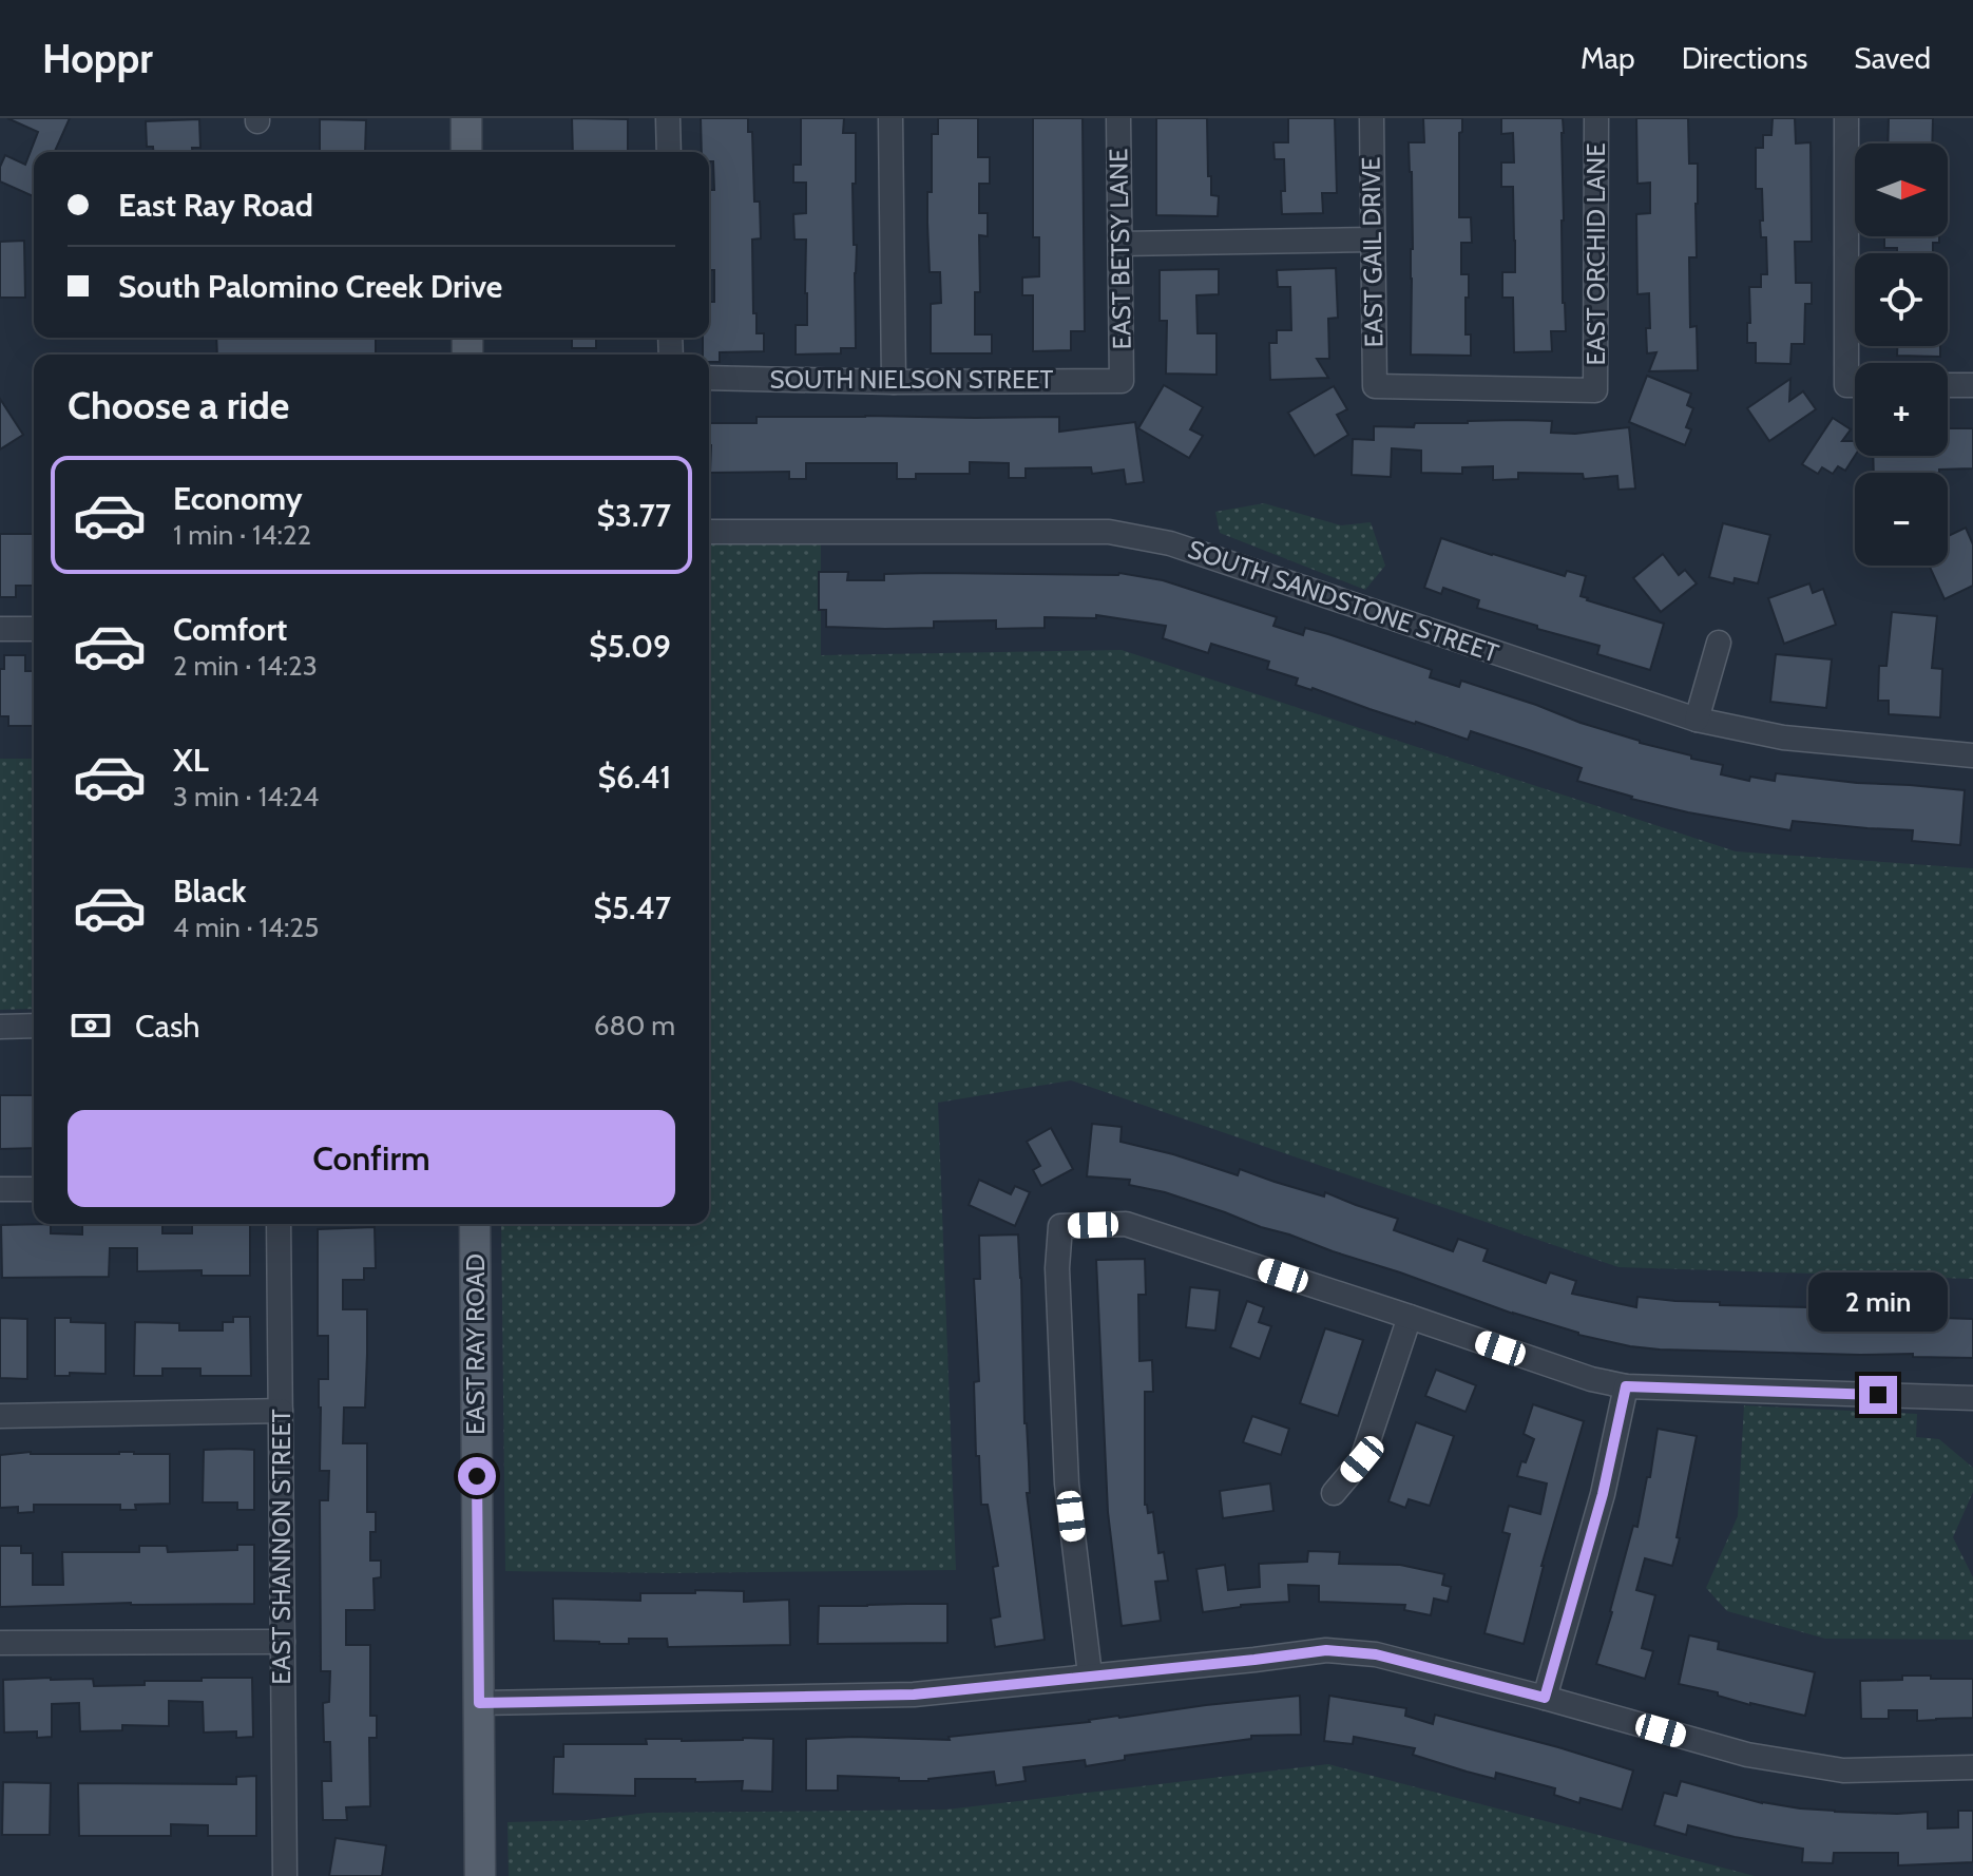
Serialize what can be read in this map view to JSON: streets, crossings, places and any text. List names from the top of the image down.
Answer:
{
  "streets": {
    "main road": ["EAST RAY ROAD"],
    "street": [
      "EAST BETSY LANE",
      "EAST GAIL DRIVE",
      "EAST ORCHID LANE",
      "SOUTH NIELSON STREET",
      "SOUTH SANDSTONE STREET",
      "EAST SHANNON STREET"
    ]
  },
  "crossings": [
    ["EAST BETSY LANE", "SOUTH NIELSON STREET"],
    ["EAST GAIL DRIVE", "EAST ORCHID LANE"]
  ],
  "north": "right",
  "page": {
    "header": "Hoppr",
    "nav": ["Map", "Directions", "Saved"],
    "map_buttons": ["+", "−"],
    "banner": ["East Ray Road", "South Palomino Creek Drive"],
    "heading": "Choose a ride",
    "list": [
      {
        "name": "Economy",
        "note": "1 min · 14:22",
        "value": "$3.77"
      },
      {
        "name": "Comfort",
        "note": "2 min · 14:23",
        "value": "$5.09"
      },
      {
        "name": "XL",
        "note": "3 min · 14:24",
        "value": "$6.41"
      },
      {
        "name": "Black",
        "note": "4 min · 14:25",
        "value": "$5.47"
      }
    ],
    "pay": ["Cash", "680 m"],
    "buttons": "Confirm",
    "bubble": "2 min"
  }
}
